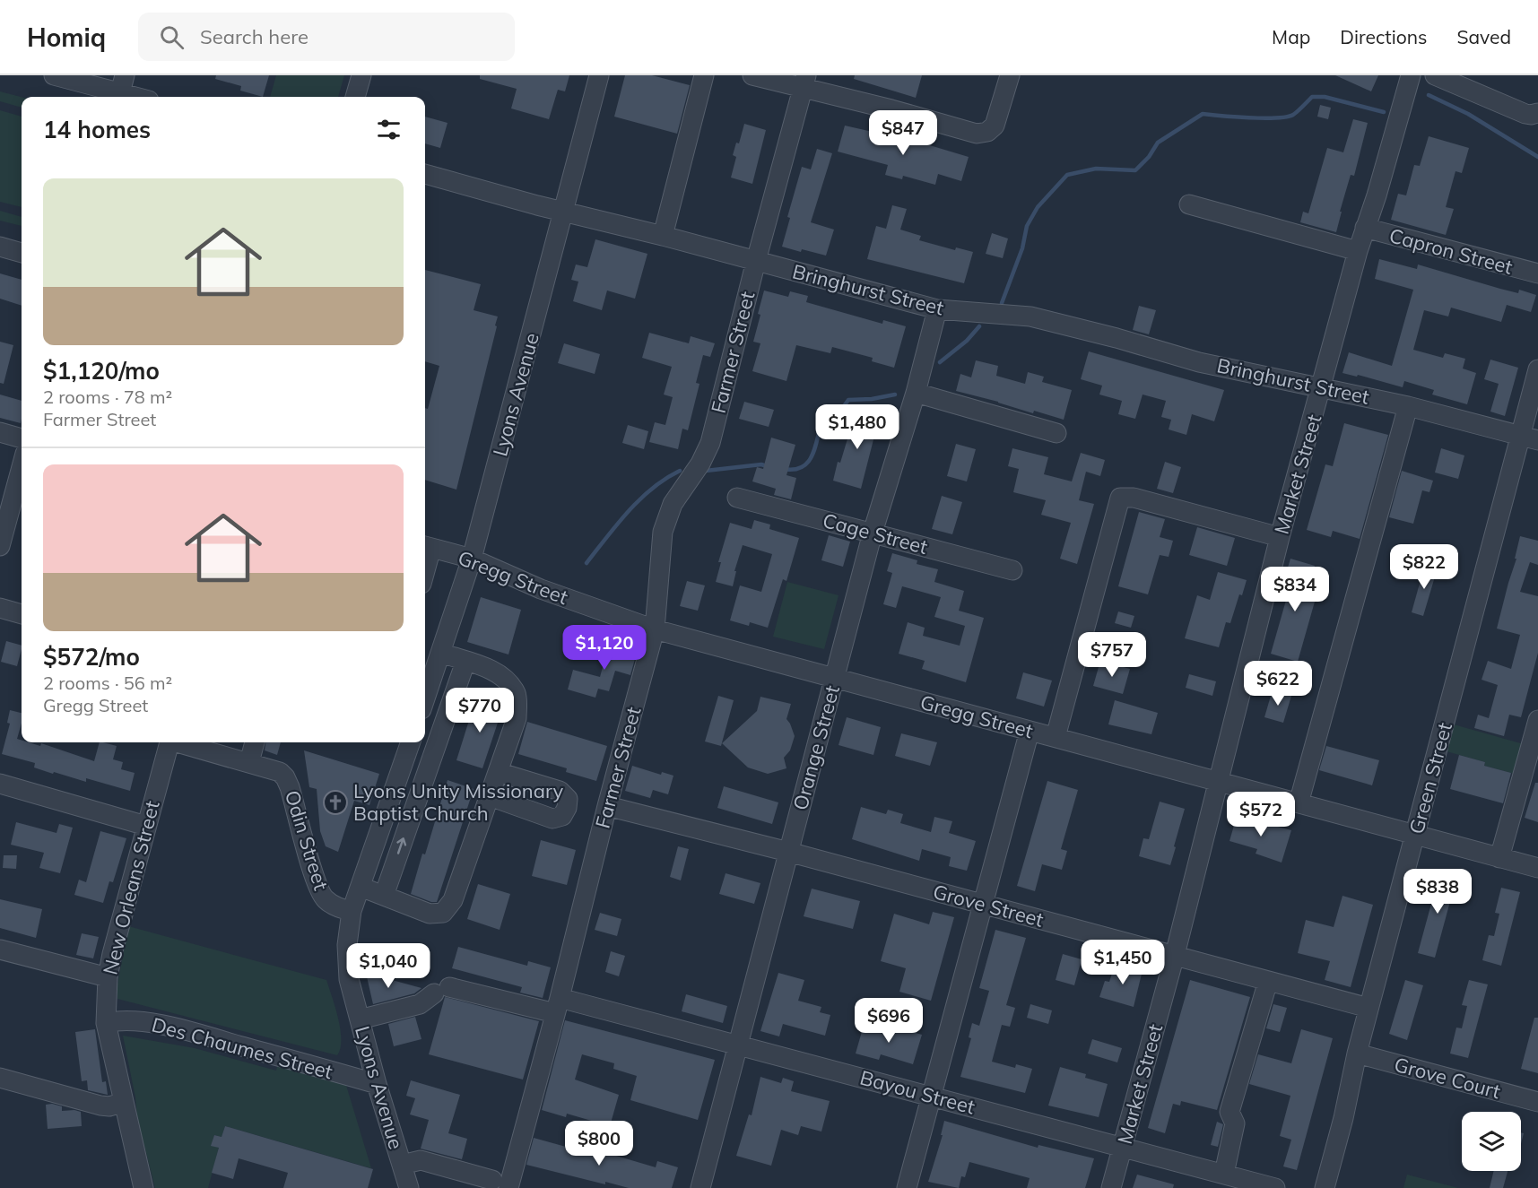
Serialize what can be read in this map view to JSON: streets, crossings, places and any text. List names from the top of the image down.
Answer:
{
  "streets": {
    "street": [
      "Capron Street",
      "Bringhurst Street",
      "Farmer Street",
      "Lyons Avenue",
      "Market Street",
      "Cage Street",
      "Gregg Street",
      "Orange Street",
      "Green Street",
      "Odin Street",
      "New Orleans Street",
      "Grove Street",
      "Des Chaumes Street",
      "Grove Court",
      "Bayou Street"
    ]
  },
  "crossings": [
    ["Capron Street", "Market Street"],
    ["Bringhurst Street", "Farmer Street"],
    ["Bringhurst Street", "Lyons Avenue"],
    ["Bringhurst Street", "Market Street"],
    ["Bringhurst Street", "Orange Street"],
    ["Bringhurst Street", "Green Street"],
    ["Farmer Street", "Gregg Street"],
    ["Farmer Street", "Grove Street"],
    ["Farmer Street", "Bayou Street"],
    ["Lyons Avenue", "Gregg Street"],
    ["Lyons Avenue", "Odin Street"],
    ["Lyons Avenue", "Des Chaumes Street"],
    ["Lyons Avenue", "Bayou Street"],
    ["Market Street", "Gregg Street"],
    ["Market Street", "Grove Street"],
    ["Market Street", "Bayou Street"],
    ["Cage Street", "Orange Street"],
    ["Gregg Street", "Orange Street"],
    ["Gregg Street", "Green Street"],
    ["Orange Street", "Grove Street"],
    ["Orange Street", "Bayou Street"],
    ["Green Street", "Grove Street"],
    ["Green Street", "Grove Court"],
    ["New Orleans Street", "Des Chaumes Street"]
  ],
  "places": {
    "church": ["Lyons Unity Missionary Baptist Church"]
  },
  "page": {
    "header": "Homiq",
    "search": "Search here",
    "nav": ["Map", "Directions", "Saved"],
    "heading": "14 homes",
    "price": [
      "$847",
      "$1,480",
      "$822",
      "$834",
      "$1,120",
      "$757",
      "$622",
      "$770",
      "$572",
      "$838",
      "$1,450",
      "$1,040",
      "$696",
      "$800"
    ],
    "list": [
      {
        "name": "$1,120/mo",
        "note": "2 rooms · 78 m² · Farmer Street"
      },
      {
        "name": "$572/mo",
        "note": "2 rooms · 56 m² · Gregg Street"
      }
    ]
  }
}
